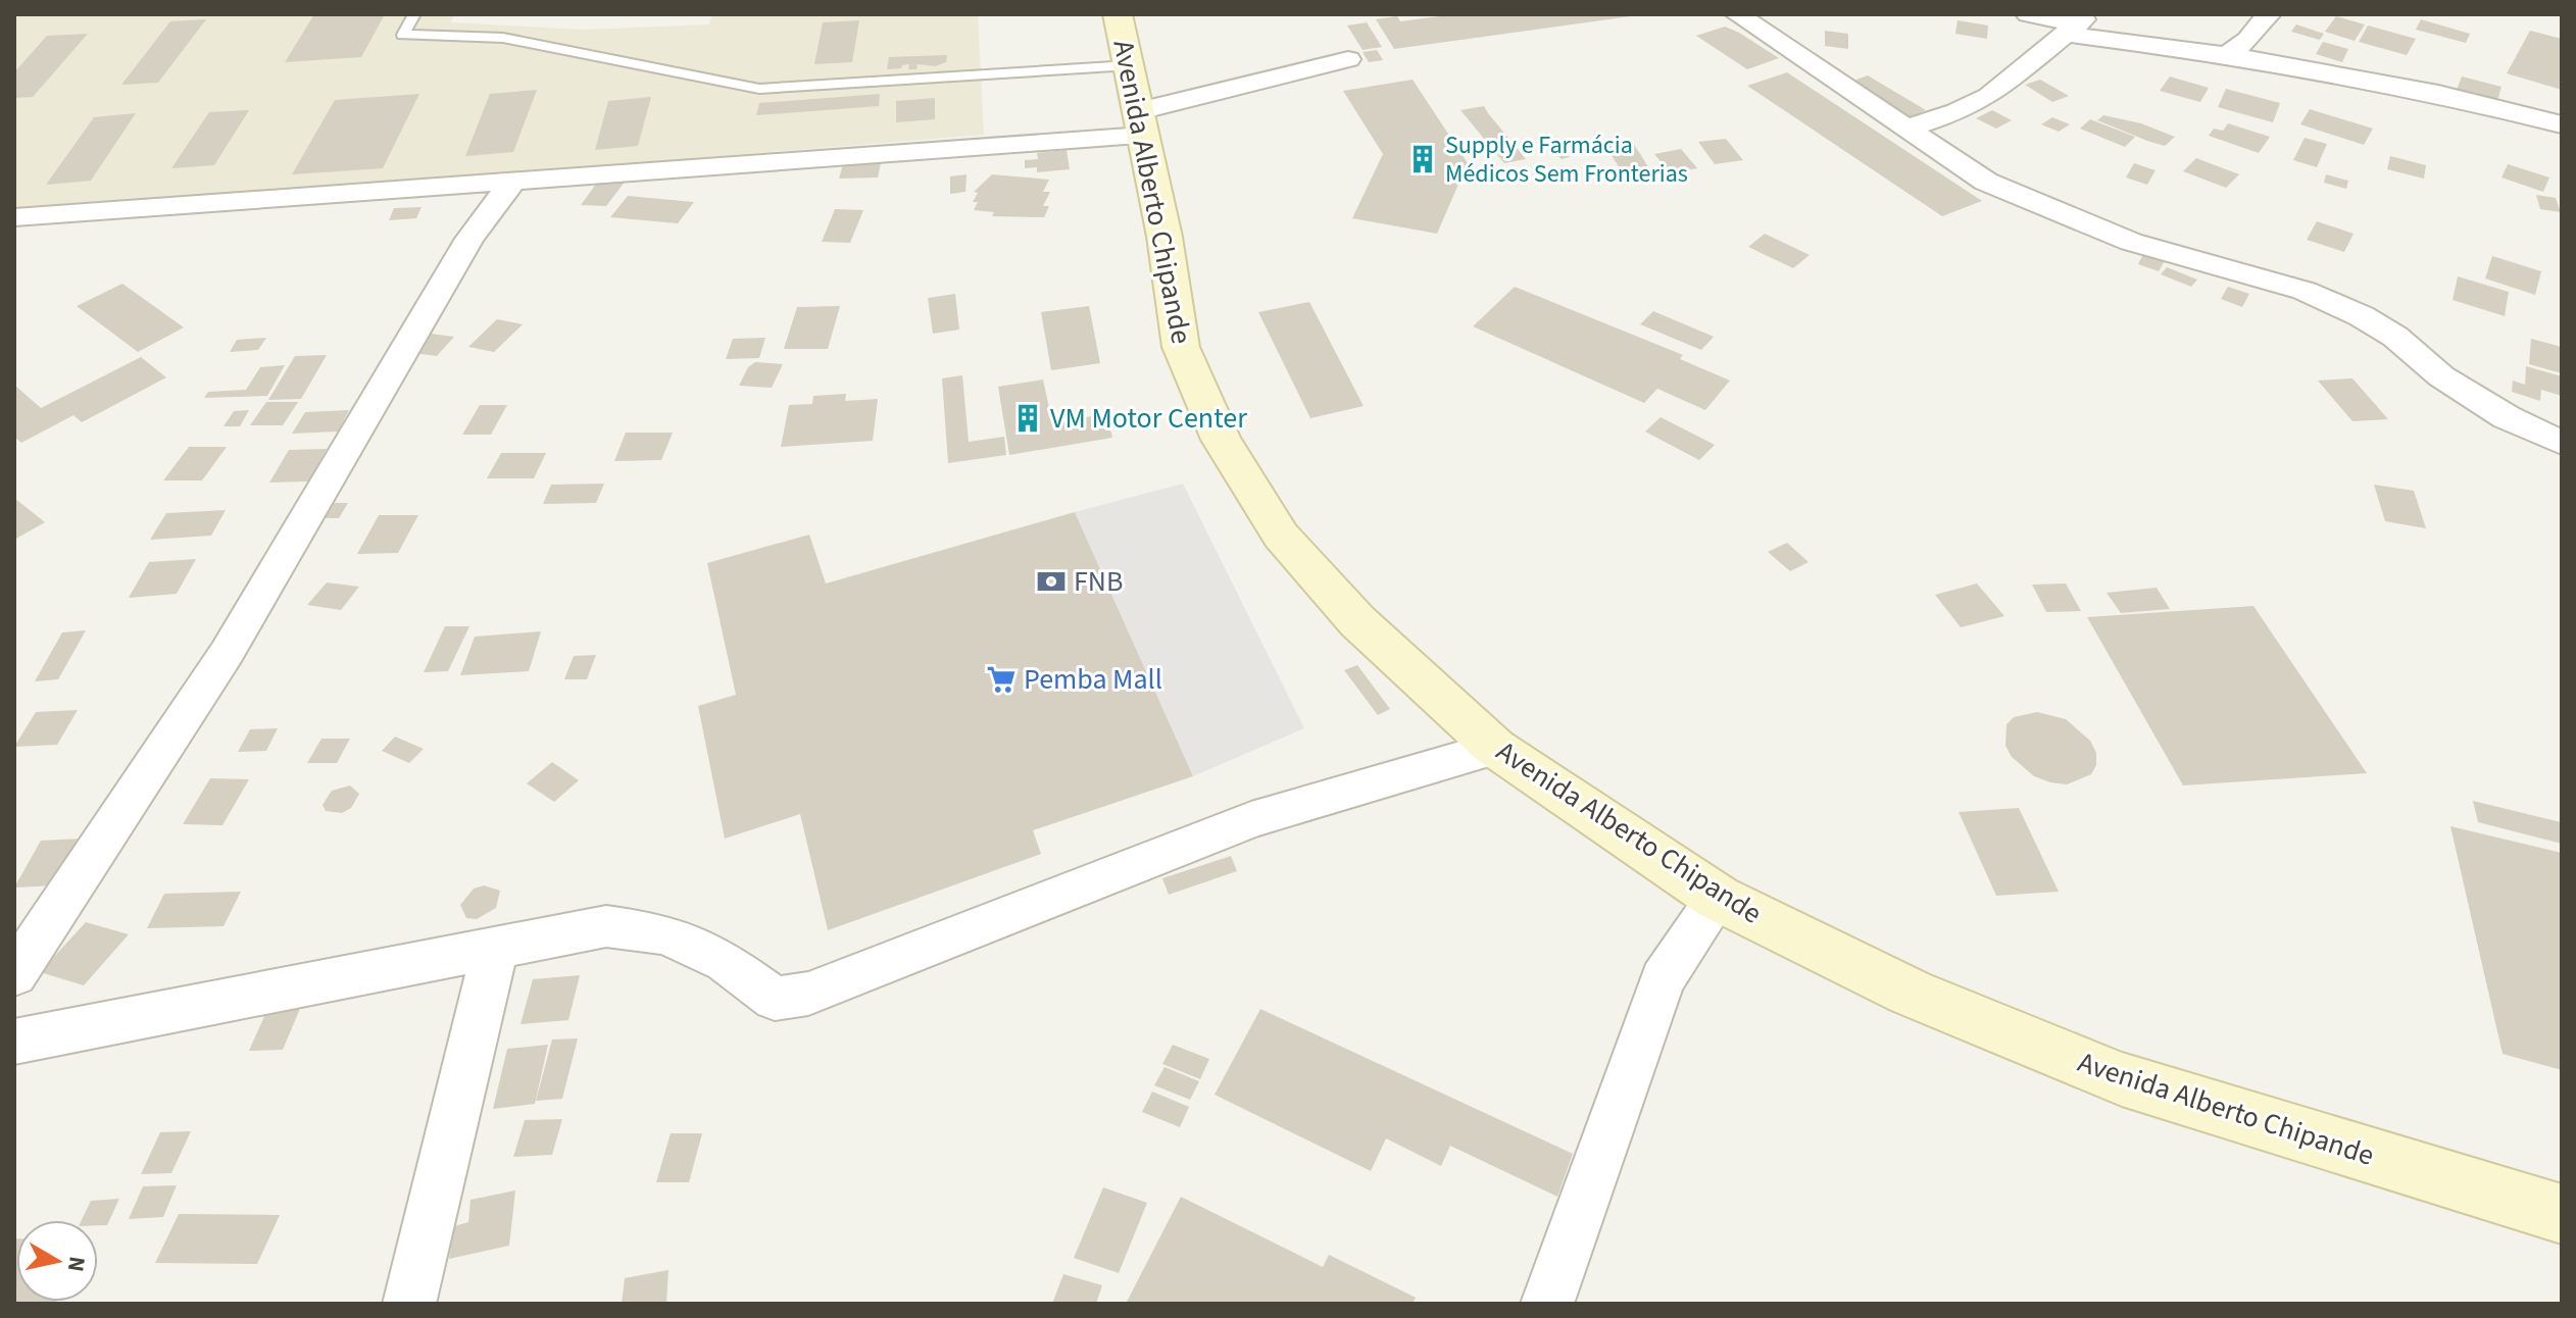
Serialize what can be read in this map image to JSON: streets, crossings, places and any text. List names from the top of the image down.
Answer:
{
  "streets": {
    "main road": ["Avenida Alberto Chipande"]
  },
  "places": {
    "building": ["Supply e Farmácia Médicos Sem Fronterias", "VM Motor Center"],
    "bank": ["FNB"],
    "supermarket": ["Pemba Mall"]
  },
  "north": "right"
}
